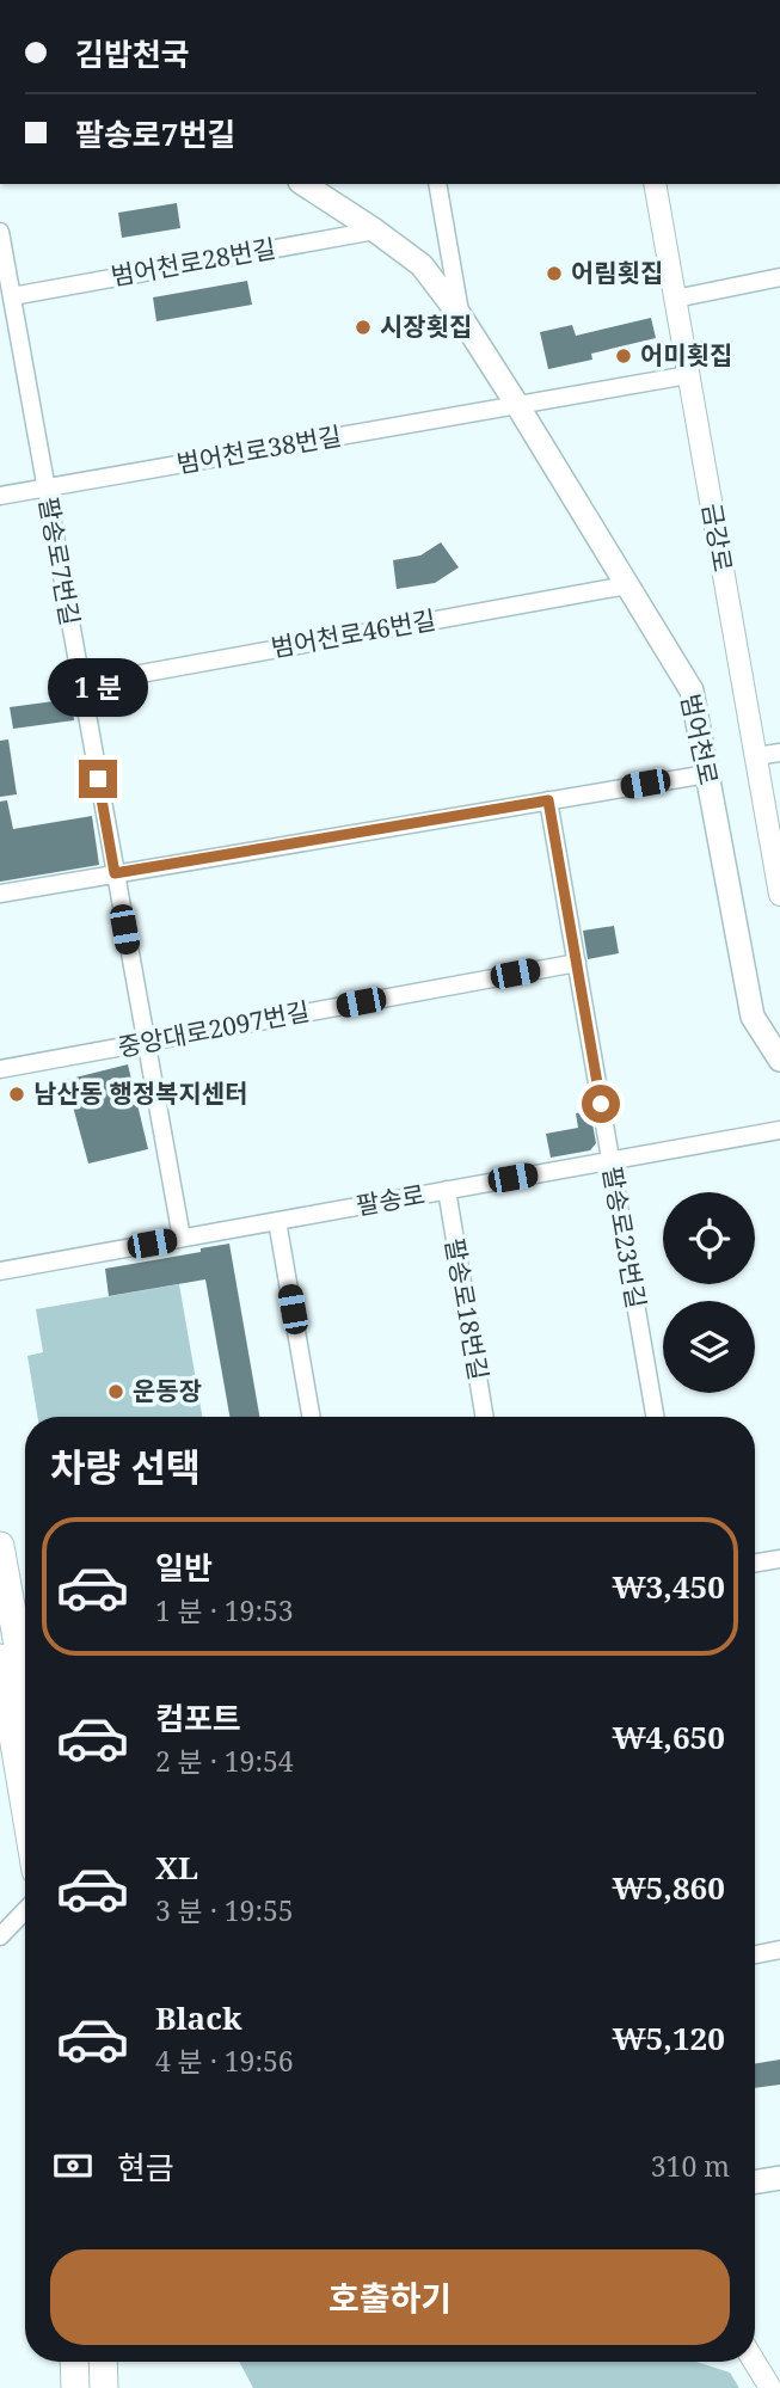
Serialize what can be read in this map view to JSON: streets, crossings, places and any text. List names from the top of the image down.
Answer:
{
  "streets": {
    "main road": ["범어천로"],
    "street": [
      "범어천로28번길",
      "범어천로38번길",
      "금강로",
      "팔송로7번길",
      "범어천로46번길",
      "중앙대로2097번길",
      "팔송로",
      "팔송로23번길",
      "팔송로18번길"
    ]
  },
  "crossings": [
    ["범어천로28번길", "팔송로7번길"],
    ["범어천로28번길", "범어천로"],
    ["범어천로38번길", "팔송로7번길"],
    ["범어천로38번길", "범어천로"],
    ["팔송로7번길", "범어천로46번길"],
    ["팔송로7번길", "중앙대로2097번길"],
    ["팔송로7번길", "팔송로"],
    ["범어천로46번길", "범어천로"],
    ["중앙대로2097번길", "팔송로23번길"],
    ["팔송로", "팔송로23번길"],
    ["팔송로", "팔송로18번길"]
  ],
  "places": [
    "어림횟집",
    "시장횟집",
    "어미횟집",
    "남산동 행정복지센터",
    "운동장"
  ],
  "page": {
    "banner": ["김밥천국", "팔송로7번길"],
    "bubble": "1 분",
    "heading": "차량 선택",
    "list": [
      {
        "name": "일반",
        "note": "1 분 · 19:53",
        "value": "₩3,450"
      },
      {
        "name": "컴포트",
        "note": "2 분 · 19:54",
        "value": "₩4,650"
      },
      {
        "name": "XL",
        "note": "3 분 · 19:55",
        "value": "₩5,860"
      },
      {
        "name": "Black",
        "note": "4 분 · 19:56",
        "value": "₩5,120"
      }
    ],
    "pay": ["현금", "310 m"],
    "buttons": "호출하기"
  }
}
